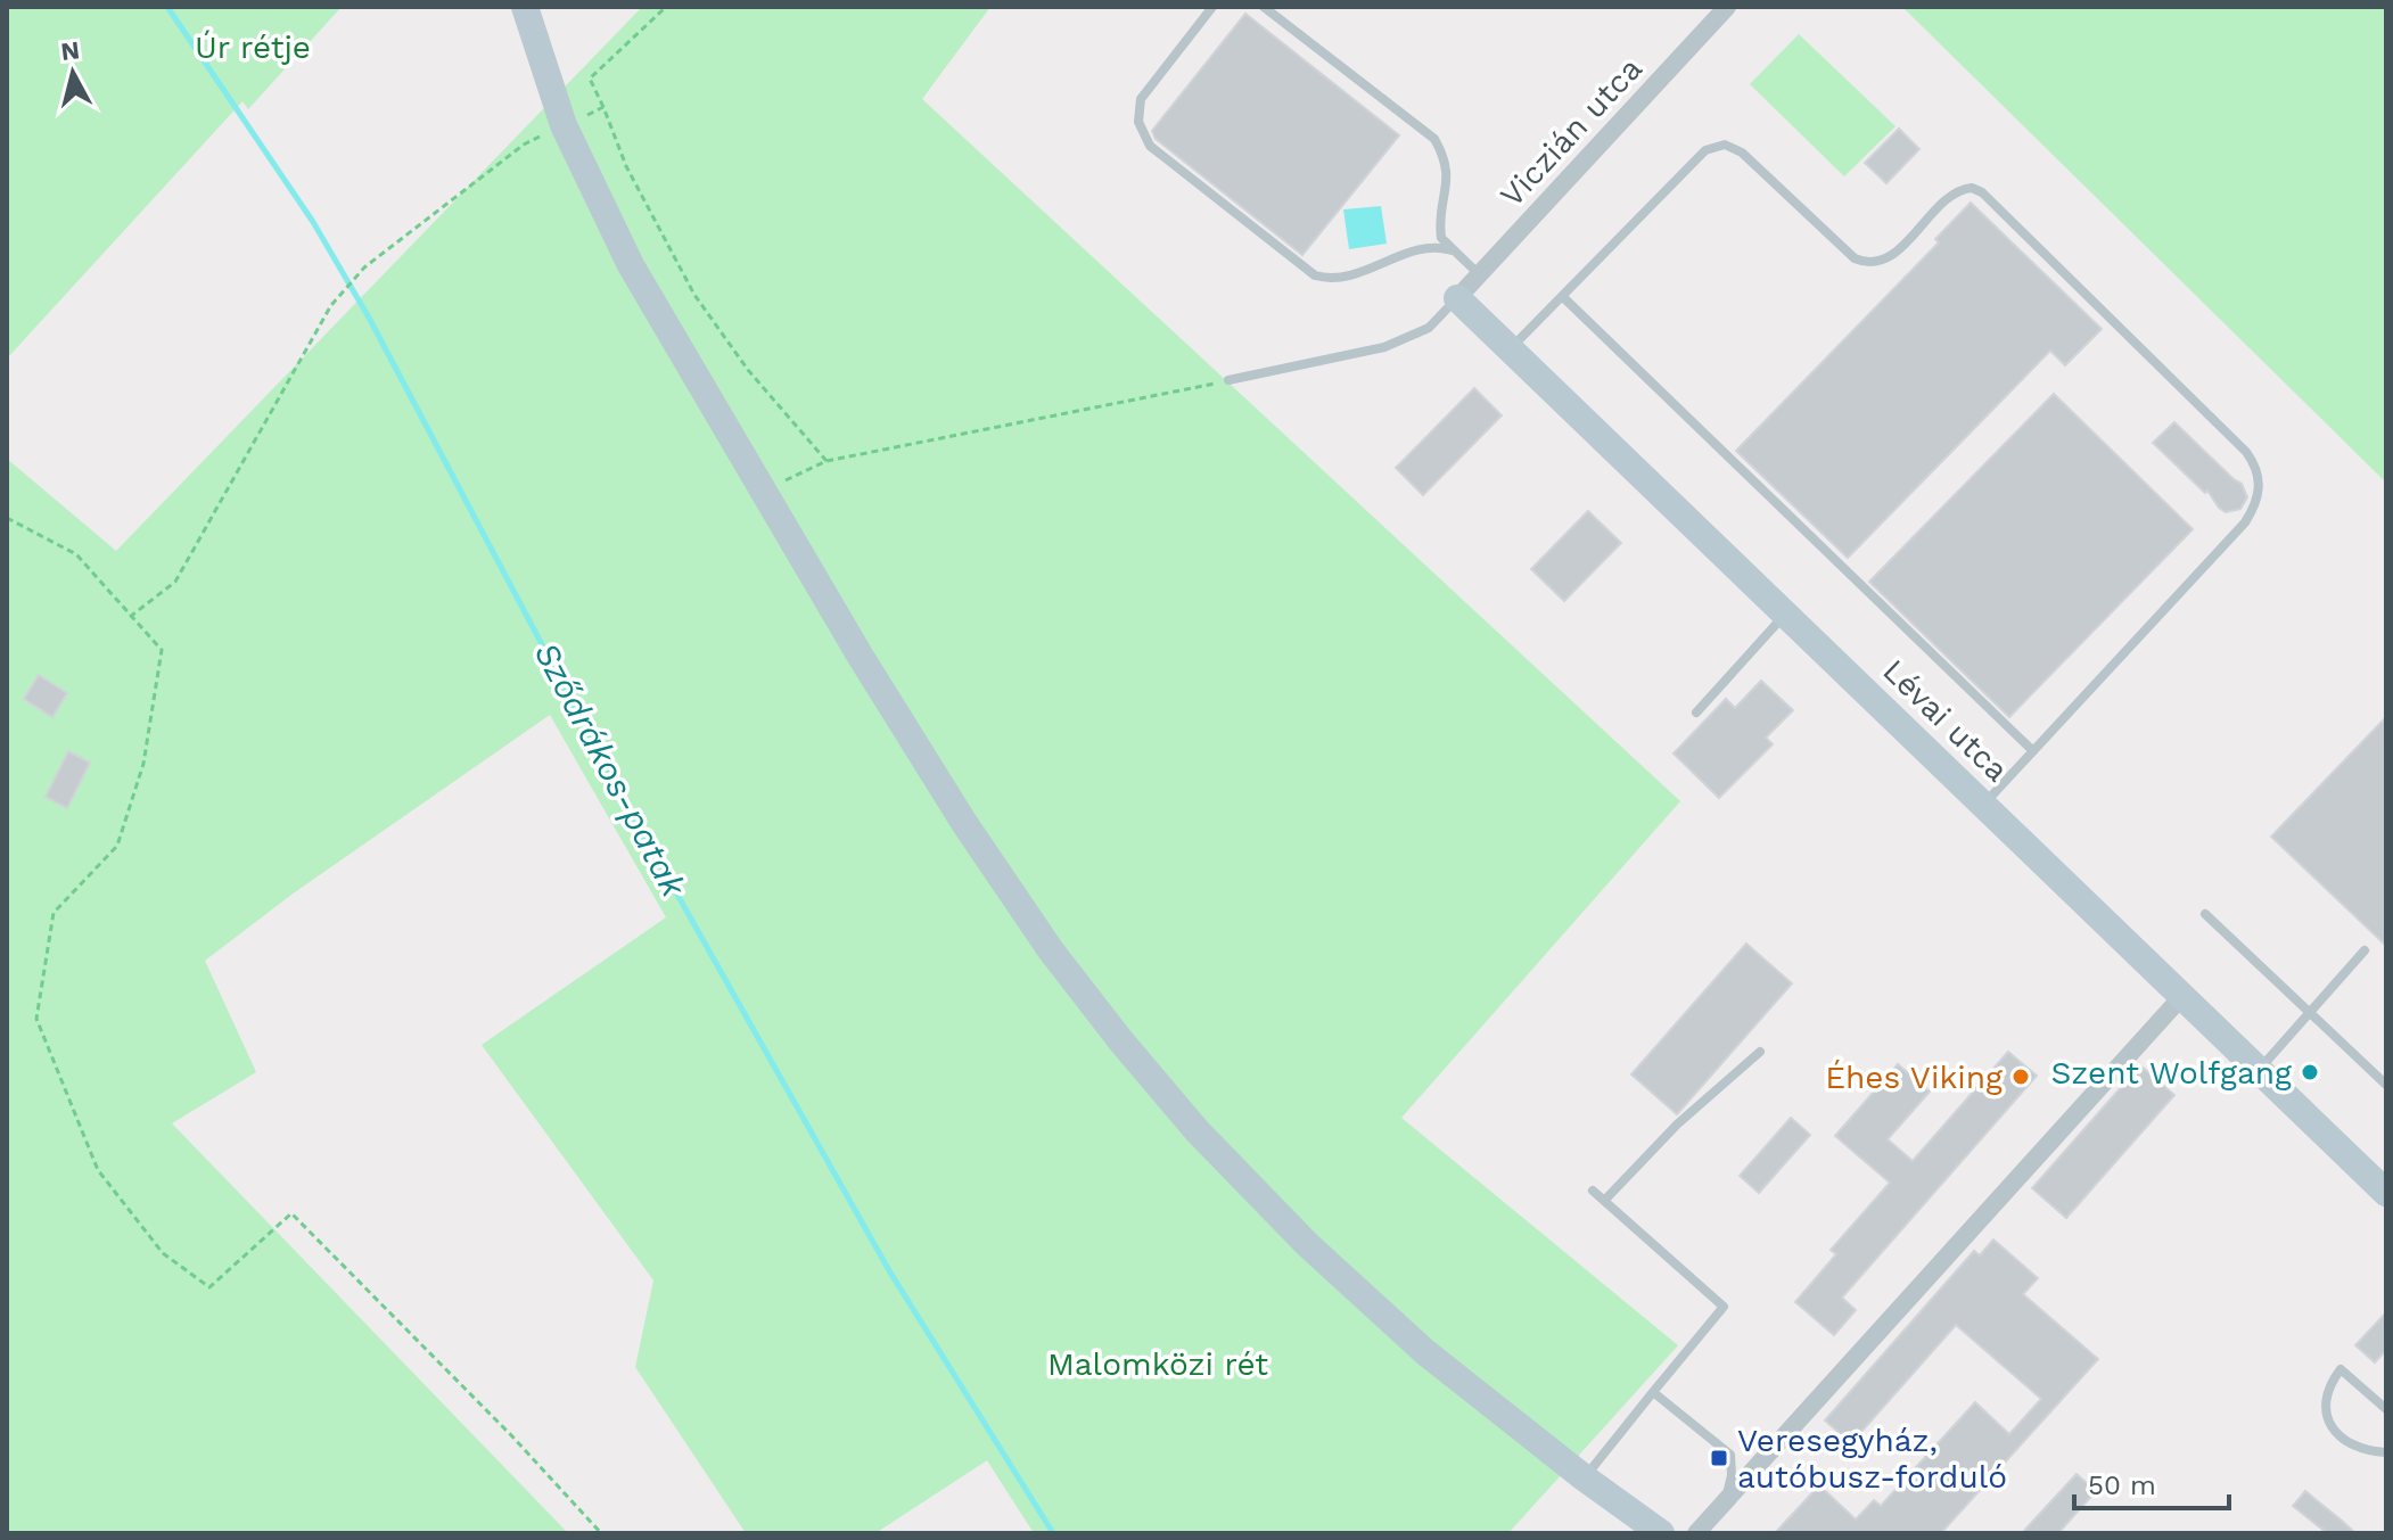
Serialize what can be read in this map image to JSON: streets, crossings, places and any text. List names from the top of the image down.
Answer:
{
  "streets": {
    "main road": ["Lévai utca"],
    "street": ["Viczián utca"]
  },
  "crossings": [
    ["Viczián utca", "Lévai utca"]
  ],
  "water": ["Sződrákos-patak"],
  "parks": ["Úr rétje", "Malomközi rét"],
  "places": {
    "other": ["Szent Wolfgang", "Éhes Viking"],
    "transit": ["Veresegyház, autóbusz-forduló"]
  },
  "scale_bar": "50 m",
  "north": "top"
}
